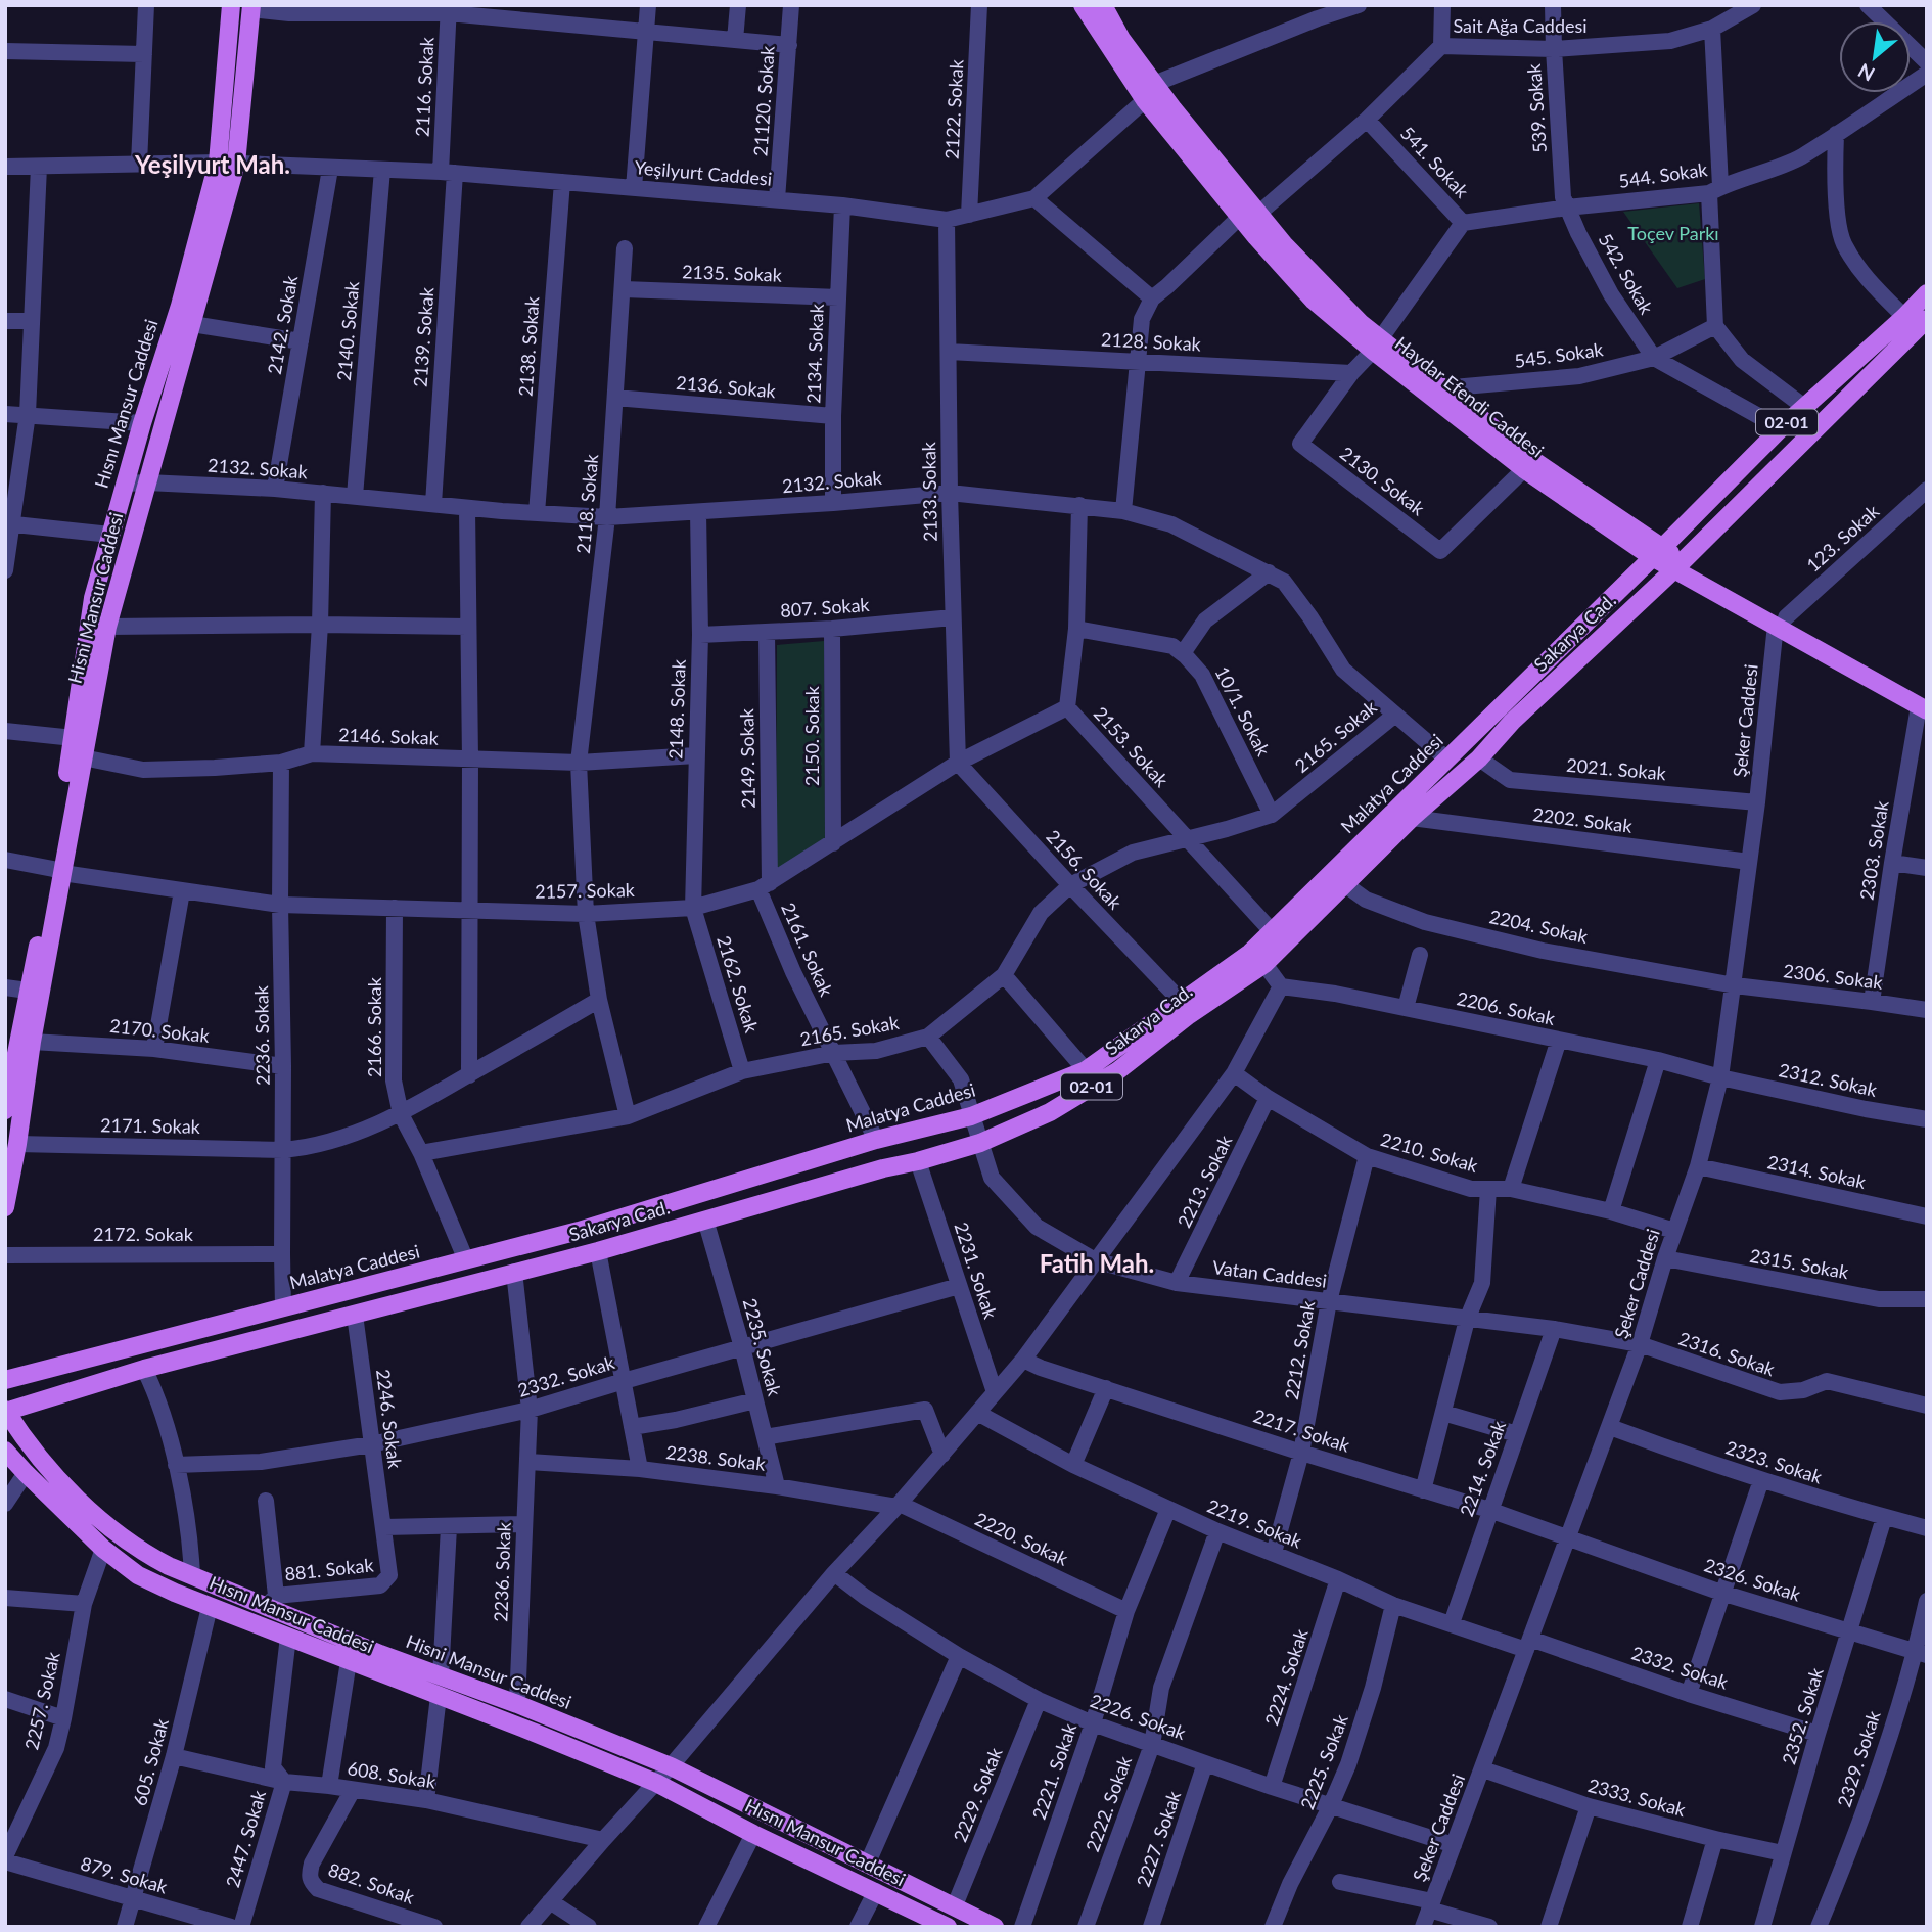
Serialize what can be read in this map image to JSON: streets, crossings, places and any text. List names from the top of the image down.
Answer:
{
  "streets": {
    "main road": [
      "Haydar Efendi Caddesi",
      "Hısnı Mansur Caddesi",
      "02-01",
      "Hisni Mansur Caddesi",
      "Sakarya Cad.",
      "Malatya Caddesi"
    ],
    "street": [
      "Sait Ağa Caddesi",
      "2116. Sokak",
      "21120. Sokak",
      "539. Sokak",
      "2122. Sokak",
      "541. Sokak",
      "Yeşilyurt Caddesi",
      "544. Sokak",
      "2135. Sokak",
      "542. Sokak",
      "2142. Sokak",
      "2140. Sokak",
      "2139. Sokak",
      "2128. Sokak",
      "2138. Sokak",
      "2134. Sokak",
      "545. Sokak",
      "2136. Sokak",
      "2132. Sokak",
      "2130. Sokak",
      "2133. Sokak",
      "2118. Sokak",
      "123. Sokak",
      "807. Sokak",
      "2148. Sokak",
      "10/1. Sokak",
      "Şeker Caddesi",
      "2150. Sokak",
      "2146. Sokak",
      "2165. Sokak",
      "2153. Sokak",
      "2149. Sokak",
      "2021. Sokak",
      "2202. Sokak",
      "2303. Sokak",
      "2156. Sokak",
      "2157. Sokak",
      "2204. Sokak",
      "2161. Sokak",
      "2306. Sokak",
      "2162. Sokak",
      "2206. Sokak",
      "2166. Sokak",
      "2170. Sokak",
      "2236. Sokak",
      "2312. Sokak",
      "2171. Sokak",
      "2210. Sokak",
      "2314. Sokak",
      "2213. Sokak",
      "2172. Sokak",
      "2315. Sokak",
      "2231. Sokak",
      "Vatan Caddesi",
      "2235. Sokak",
      "2212. Sokak",
      "2316. Sokak",
      "2332. Sokak",
      "2246. Sokak",
      "2217. Sokak",
      "2238. Sokak",
      "2323. Sokak",
      "2214. Sokak",
      "2219. Sokak",
      "2220. Sokak",
      "881. Sokak",
      "2326. Sokak",
      "2224. Sokak",
      "2257. Sokak",
      "2352. Sokak",
      "2226. Sokak",
      "2329. Sokak",
      "605. Sokak",
      "2225. Sokak",
      "2221. Sokak",
      "608. Sokak",
      "2229. Sokak",
      "2333. Sokak",
      "2222. Sokak",
      "2447. Sokak",
      "2227. Sokak",
      "879. Sokak",
      "882. Sokak"
    ]
  },
  "crossings": [
    ["Sait Ağa Caddesi", "539. Sokak"],
    ["Sait Ağa Caddesi", "541. Sokak"],
    ["Sait Ağa Caddesi", "Haydar Efendi Caddesi"],
    ["2116. Sokak", "Yeşilyurt Caddesi"],
    ["2116. Sokak", "2139. Sokak"],
    ["21120. Sokak", "Yeşilyurt Caddesi"],
    ["539. Sokak", "544. Sokak"],
    ["539. Sokak", "542. Sokak"],
    ["2122. Sokak", "Yeşilyurt Caddesi"],
    ["541. Sokak", "544. Sokak"],
    ["541. Sokak", "2128. Sokak"],
    ["541. Sokak", "Haydar Efendi Caddesi"],
    ["541. Sokak", "2130. Sokak"],
    ["Yeşilyurt Caddesi", "2142. Sokak"],
    ["Yeşilyurt Caddesi", "2140. Sokak"],
    ["Yeşilyurt Caddesi", "2139. Sokak"],
    ["Yeşilyurt Caddesi", "2138. Sokak"],
    ["Yeşilyurt Caddesi", "2134. Sokak"],
    ["Yeşilyurt Caddesi", "Haydar Efendi Caddesi"],
    ["Yeşilyurt Caddesi", "Hısnı Mansur Caddesi"],
    ["Yeşilyurt Caddesi", "2133. Sokak"],
    ["Yeşilyurt Caddesi", "Hisni Mansur Caddesi"],
    ["544. Sokak", "542. Sokak"],
    ["2135. Sokak", "2134. Sokak"],
    ["2135. Sokak", "2118. Sokak"],
    ["542. Sokak", "545. Sokak"],
    ["2142. Sokak", "2132. Sokak"],
    ["2140. Sokak", "2132. Sokak"],
    ["2139. Sokak", "2132. Sokak"],
    ["2128. Sokak", "2133. Sokak"],
    ["2138. Sokak", "2132. Sokak"],
    ["2134. Sokak", "2136. Sokak"],
    ["2134. Sokak", "2132. Sokak"],
    ["545. Sokak", "Haydar Efendi Caddesi"],
    ["2136. Sokak", "2118. Sokak"],
    ["Haydar Efendi Caddesi", "2130. Sokak"],
    ["Haydar Efendi Caddesi", "123. Sokak"],
    ["Haydar Efendi Caddesi", "Sakarya Cad."],
    ["Haydar Efendi Caddesi", "Şeker Caddesi"],
    ["Haydar Efendi Caddesi", "Malatya Caddesi"],
    ["Haydar Efendi Caddesi", "2303. Sokak"],
    ["Hısnı Mansur Caddesi", "2132. Sokak"],
    ["Hısnı Mansur Caddesi", "Hisni Mansur Caddesi"],
    ["Hısnı Mansur Caddesi", "2157. Sokak"],
    ["Hısnı Mansur Caddesi", "2257. Sokak"],
    ["Hısnı Mansur Caddesi", "605. Sokak"],
    ["Hısnı Mansur Caddesi", "2447. Sokak"],
    ["2132. Sokak", "2133. Sokak"],
    ["2132. Sokak", "2118. Sokak"],
    ["2132. Sokak", "Hisni Mansur Caddesi"],
    ["2132. Sokak", "2148. Sokak"],
    ["2132. Sokak", "2165. Sokak"],
    ["2132. Sokak", "2153. Sokak"],
    ["2132. Sokak", "Malatya Caddesi"],
    ["2133. Sokak", "807. Sokak"],
    ["2133. Sokak", "2156. Sokak"],
    ["2133. Sokak", "2157. Sokak"],
    ["2118. Sokak", "2146. Sokak"],
    ["2118. Sokak", "2165. Sokak"],
    ["2118. Sokak", "2157. Sokak"],
    ["2118. Sokak", "2171. Sokak"],
    ["123. Sokak", "Şeker Caddesi"],
    ["Hisni Mansur Caddesi", "Sakarya Cad."],
    ["Hisni Mansur Caddesi", "2146. Sokak"],
    ["Hisni Mansur Caddesi", "2157. Sokak"],
    ["Hisni Mansur Caddesi", "2170. Sokak"],
    ["Hisni Mansur Caddesi", "2236. Sokak"],
    ["Hisni Mansur Caddesi", "2171. Sokak"],
    ["Hisni Mansur Caddesi", "881. Sokak"],
    ["Hisni Mansur Caddesi", "2229. Sokak"],
    ["807. Sokak", "2148. Sokak"],
    ["807. Sokak", "2150. Sokak"],
    ["807. Sokak", "2149. Sokak"],
    ["Sakarya Cad.", "2021. Sokak"],
    ["Sakarya Cad.", "Malatya Caddesi"],
    ["Sakarya Cad.", "2202. Sokak"],
    ["Sakarya Cad.", "2204. Sokak"],
    ["Sakarya Cad.", "2236. Sokak"],
    ["Sakarya Cad.", "2231. Sokak"],
    ["Sakarya Cad.", "Vatan Caddesi"],
    ["Sakarya Cad.", "2235. Sokak"],
    ["Sakarya Cad.", "2246. Sokak"],
    ["2148. Sokak", "2146. Sokak"],
    ["2148. Sokak", "2157. Sokak"],
    ["2148. Sokak", "2162. Sokak"],
    ["10/1. Sokak", "2165. Sokak"],
    ["Şeker Caddesi", "2021. Sokak"],
    ["Şeker Caddesi", "2202. Sokak"],
    ["Şeker Caddesi", "2204. Sokak"],
    ["Şeker Caddesi", "2306. Sokak"],
    ["Şeker Caddesi", "2206. Sokak"],
    ["Şeker Caddesi", "2312. Sokak"],
    ["Şeker Caddesi", "2210. Sokak"],
    ["Şeker Caddesi", "2314. Sokak"],
    ["Şeker Caddesi", "2315. Sokak"],
    ["Şeker Caddesi", "Vatan Caddesi"],
    ["Şeker Caddesi", "2316. Sokak"],
    ["Şeker Caddesi", "2332. Sokak"],
    ["Şeker Caddesi", "2217. Sokak"],
    ["Şeker Caddesi", "2323. Sokak"],
    ["Şeker Caddesi", "2219. Sokak"],
    ["Şeker Caddesi", "2326. Sokak"],
    ["Şeker Caddesi", "2226. Sokak"],
    ["Şeker Caddesi", "2333. Sokak"],
    ["2150. Sokak", "2157. Sokak"],
    ["2146. Sokak", "2236. Sokak"],
    ["2165. Sokak", "2153. Sokak"],
    ["2165. Sokak", "2156. Sokak"],
    ["2165. Sokak", "2161. Sokak"],
    ["2165. Sokak", "2162. Sokak"],
    ["2165. Sokak", "2166. Sokak"],
    ["2165. Sokak", "Vatan Caddesi"],
    ["2153. Sokak", "Malatya Caddesi"],
    ["2153. Sokak", "2157. Sokak"],
    ["2149. Sokak", "2157. Sokak"],
    ["2149. Sokak", "2161. Sokak"],
    ["Malatya Caddesi", "2156. Sokak"],
    ["Malatya Caddesi", "2161. Sokak"],
    ["Malatya Caddesi", "2166. Sokak"],
    ["Malatya Caddesi", "2236. Sokak"],
    ["Malatya Caddesi", "Vatan Caddesi"],
    ["2303. Sokak", "2306. Sokak"],
    ["2156. Sokak", "2157. Sokak"],
    ["2157. Sokak", "2161. Sokak"],
    ["2157. Sokak", "2162. Sokak"],
    ["2157. Sokak", "2166. Sokak"],
    ["2157. Sokak", "2236. Sokak"],
    ["2204. Sokak", "2306. Sokak"],
    ["2206. Sokak", "2312. Sokak"],
    ["2166. Sokak", "2171. Sokak"],
    ["2170. Sokak", "2236. Sokak"],
    ["2236. Sokak", "2171. Sokak"],
    ["2236. Sokak", "2172. Sokak"],
    ["2236. Sokak", "2332. Sokak"],
    ["2236. Sokak", "2238. Sokak"],
    ["2210. Sokak", "2213. Sokak"],
    ["2210. Sokak", "2212. Sokak"],
    ["2213. Sokak", "Vatan Caddesi"],
    ["2231. Sokak", "2332. Sokak"],
    ["Vatan Caddesi", "2212. Sokak"],
    ["Vatan Caddesi", "2316. Sokak"],
    ["Vatan Caddesi", "2214. Sokak"],
    ["2235. Sokak", "2332. Sokak"],
    ["2235. Sokak", "2238. Sokak"],
    ["2212. Sokak", "2217. Sokak"],
    ["2212. Sokak", "2219. Sokak"],
    ["2332. Sokak", "2246. Sokak"],
    ["2332. Sokak", "2219. Sokak"],
    ["2332. Sokak", "2352. Sokak"],
    ["2246. Sokak", "881. Sokak"],
    ["2217. Sokak", "2214. Sokak"],
    ["2217. Sokak", "2326. Sokak"],
    ["2238. Sokak", "2220. Sokak"],
    ["2323. Sokak", "2352. Sokak"],
    ["2214. Sokak", "2219. Sokak"],
    ["2219. Sokak", "2224. Sokak"],
    ["2219. Sokak", "2225. Sokak"],
    ["2219. Sokak", "2221. Sokak"],
    ["2219. Sokak", "2222. Sokak"],
    ["2220. Sokak", "2221. Sokak"],
    ["2326. Sokak", "2352. Sokak"],
    ["2326. Sokak", "2329. Sokak"],
    ["2224. Sokak", "2226. Sokak"],
    ["2257. Sokak", "879. Sokak"],
    ["2352. Sokak", "2333. Sokak"],
    ["2226. Sokak", "2225. Sokak"],
    ["2226. Sokak", "2221. Sokak"],
    ["2226. Sokak", "2229. Sokak"],
    ["2226. Sokak", "2222. Sokak"],
    ["2226. Sokak", "2227. Sokak"],
    ["605. Sokak", "608. Sokak"],
    ["605. Sokak", "879. Sokak"],
    ["608. Sokak", "2447. Sokak"],
    ["608. Sokak", "882. Sokak"]
  ],
  "districts": ["Yeşilyurt Mah.", "Fatih Mah."],
  "parks": ["Toçev Parkı"],
  "north": "bottom left"
}
